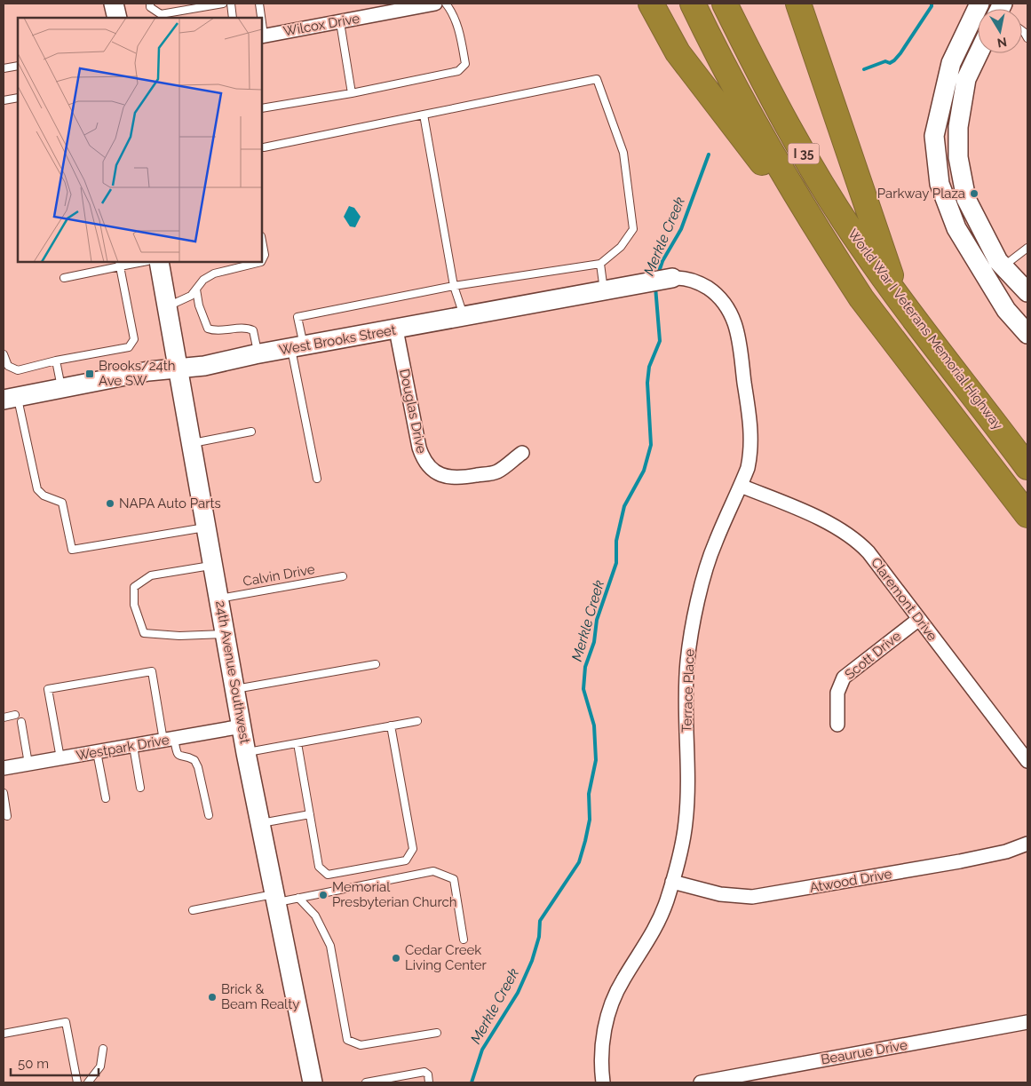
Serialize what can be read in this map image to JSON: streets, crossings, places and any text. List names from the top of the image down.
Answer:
{
  "streets": {
    "highway": ["I 35", "World War I Veterans Memorial Highway"],
    "main road": ["West Brooks Street", "24th Avenue Southwest"],
    "street": [
      "Wilcox Drive",
      "Douglas Drive",
      "Claremont Drive",
      "Scott Drive",
      "Terrace Place",
      "Westpark Drive",
      "Atwood Drive",
      "Beaurue Drive"
    ],
    "lane": ["Calvin Drive"]
  },
  "crossings": [
    ["West Brooks Street", "Douglas Drive"],
    ["West Brooks Street", "24th Avenue Southwest"],
    ["West Brooks Street", "Terrace Place"],
    ["Calvin Drive", "24th Avenue Southwest"],
    ["Claremont Drive", "Scott Drive"],
    ["Claremont Drive", "Terrace Place"],
    ["24th Avenue Southwest", "Westpark Drive"],
    ["Terrace Place", "Atwood Drive"]
  ],
  "water": ["Merkle Creek"],
  "places": {
    "other": [
      "Parkway Plaza",
      "NAPA Auto Parts",
      "Memorial Presbyterian Church",
      "Cedar Creek Living Center",
      "Brick & Beam Realty"
    ],
    "transit": ["Brooks/24th Ave SW"]
  },
  "scale_bar": "50 m",
  "north": "bottom"
}
